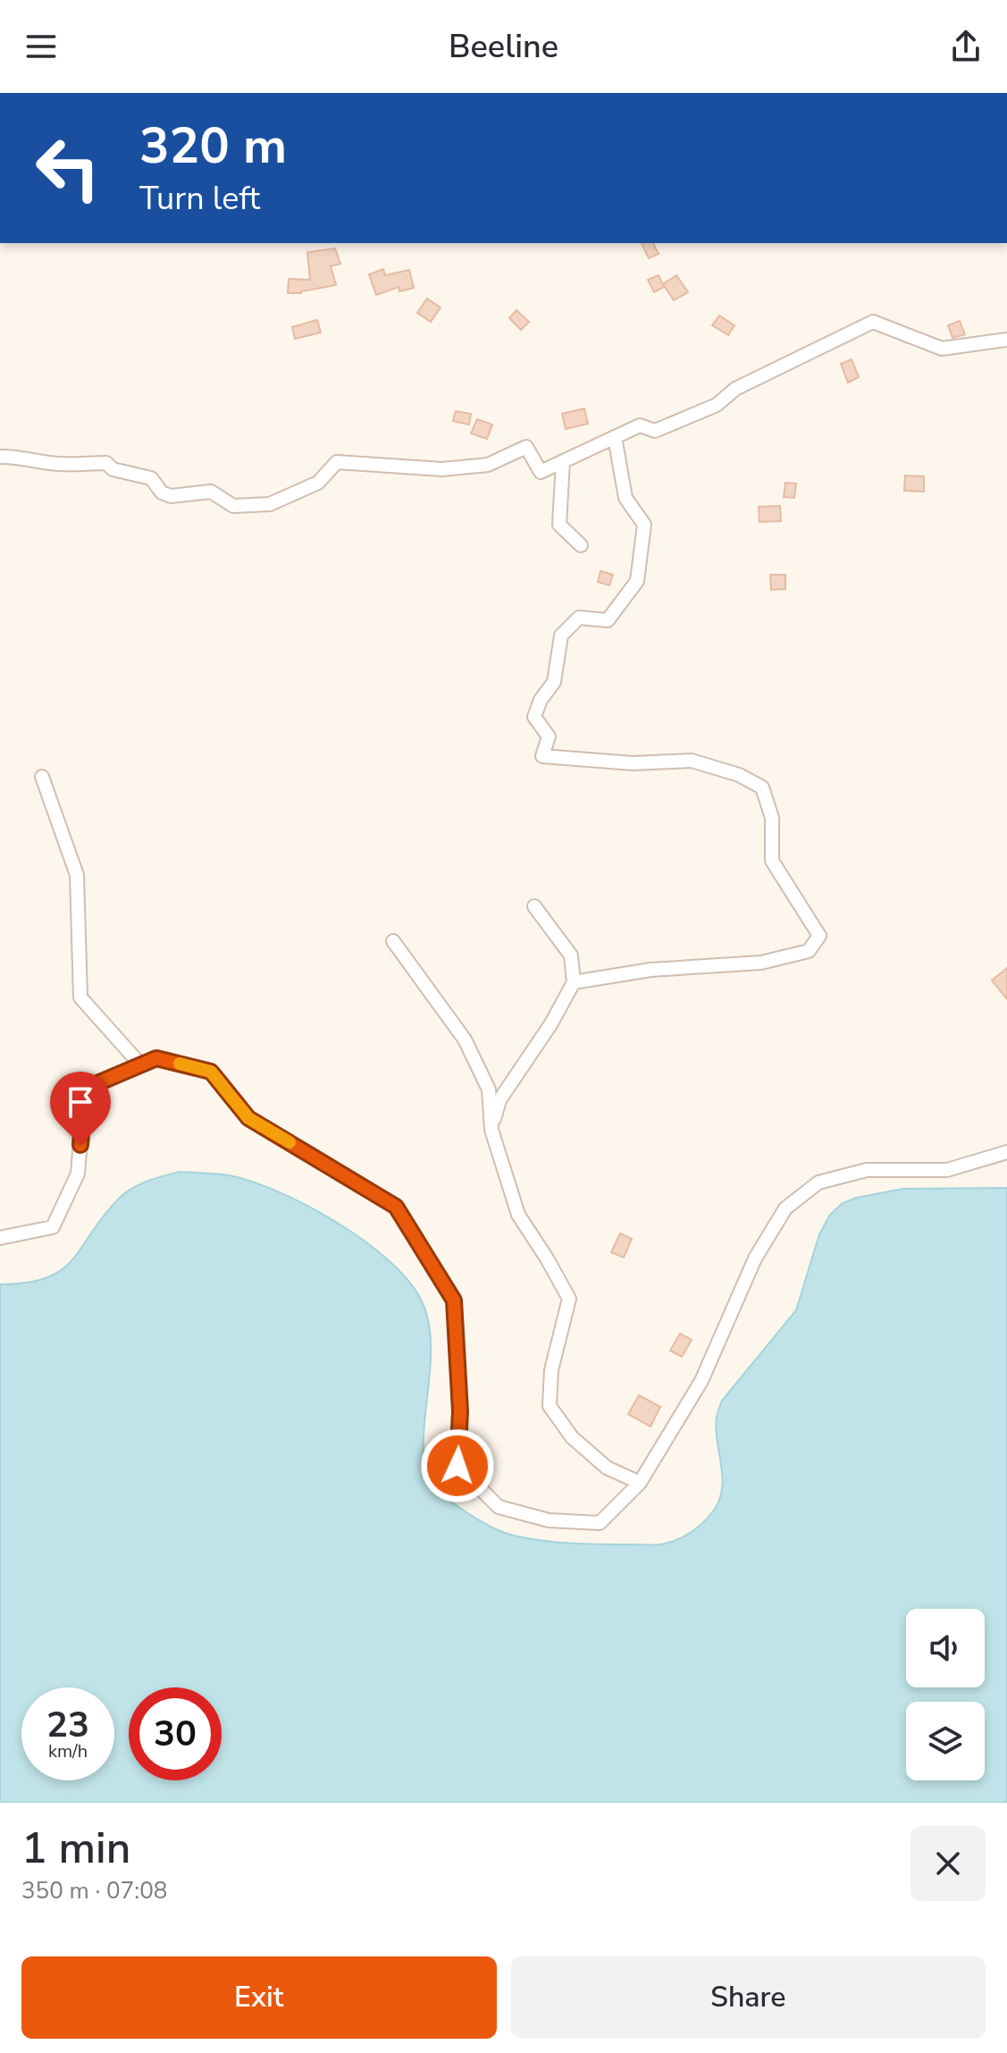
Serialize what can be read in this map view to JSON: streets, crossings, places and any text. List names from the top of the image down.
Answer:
{
  "page": {
    "header": "Beeline",
    "turn": ["320 m", "Turn left"],
    "speed": "23 km/h",
    "limit": "30",
    "heading": ["1 min", "350 m · 07:08"],
    "buttons": ["Exit", "Share"]
  }
}
